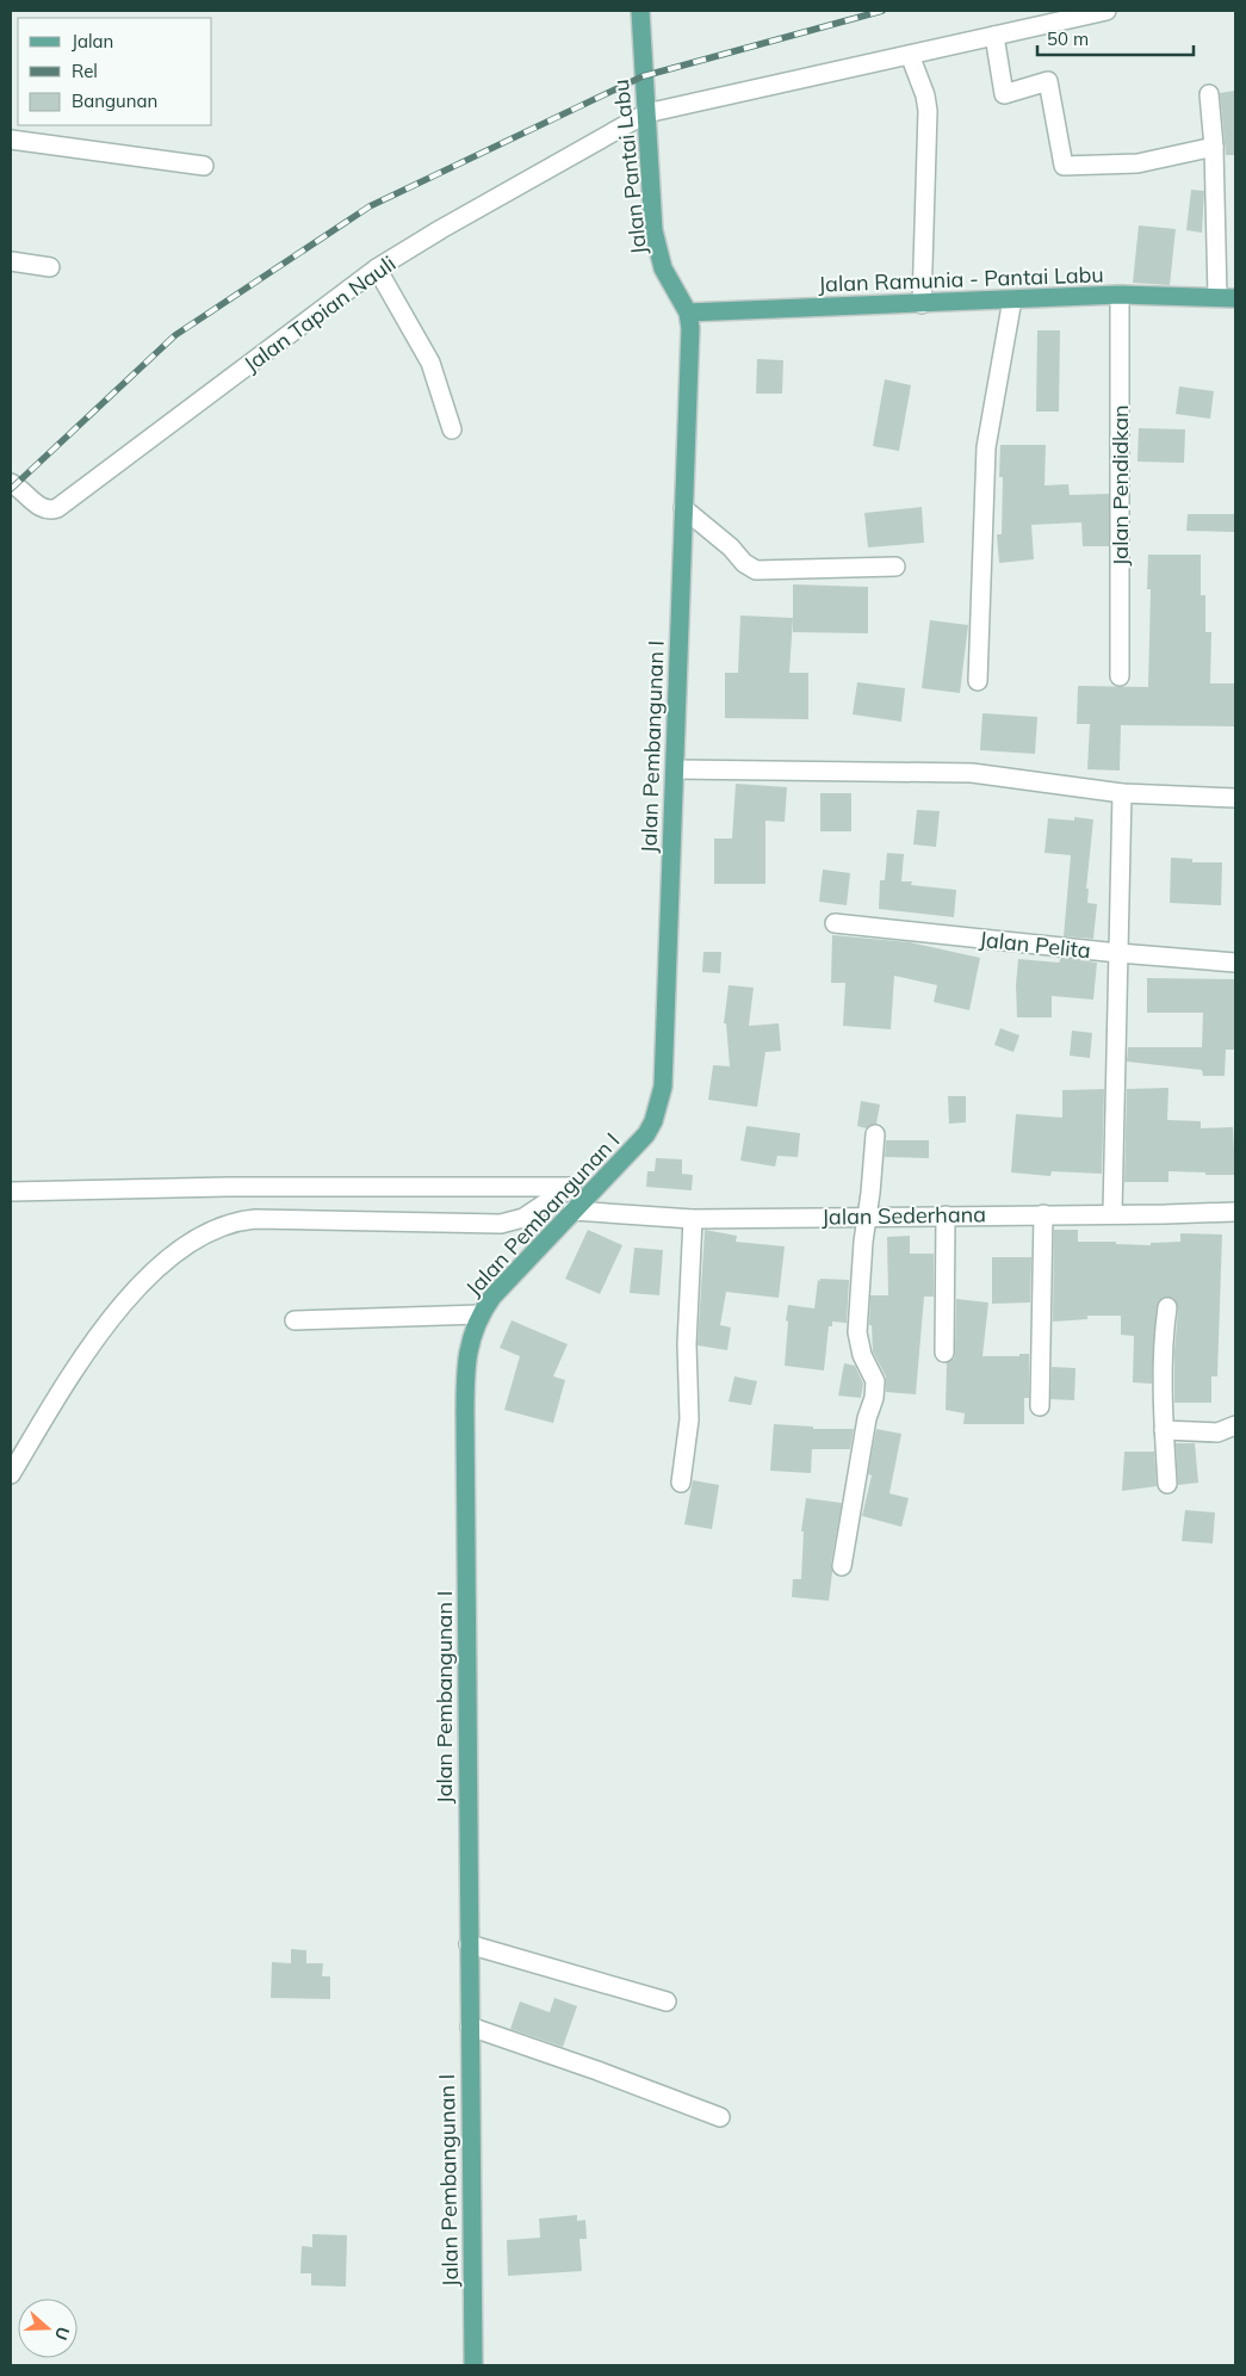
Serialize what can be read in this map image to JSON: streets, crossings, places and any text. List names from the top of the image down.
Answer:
{
  "streets": {
    "main road": ["Jalan Pantai Labu", "Jalan Ramunia - Pantai Labu", "Jalan Pembangunan I"],
    "street": [
      "Jalan Tapian Nauli",
      "Jalan Pendidkan",
      "Jalan Pelita",
      "Jalan Sederhana"
    ]
  },
  "crossings": [
    ["Jalan Pantai Labu", "Jalan Ramunia - Pantai Labu"],
    ["Jalan Pantai Labu", "Jalan Tapian Nauli"],
    ["Jalan Pantai Labu", "Jalan Pembangunan I"],
    ["Jalan Ramunia - Pantai Labu", "Jalan Pendidkan"],
    ["Jalan Ramunia - Pantai Labu", "Jalan Pembangunan I"],
    ["Jalan Pembangunan I", "Jalan Sederhana"]
  ],
  "legend": ["Jalan", "Rel", "Bangunan"],
  "scale_bar": "50 m",
  "north": "right"
}
